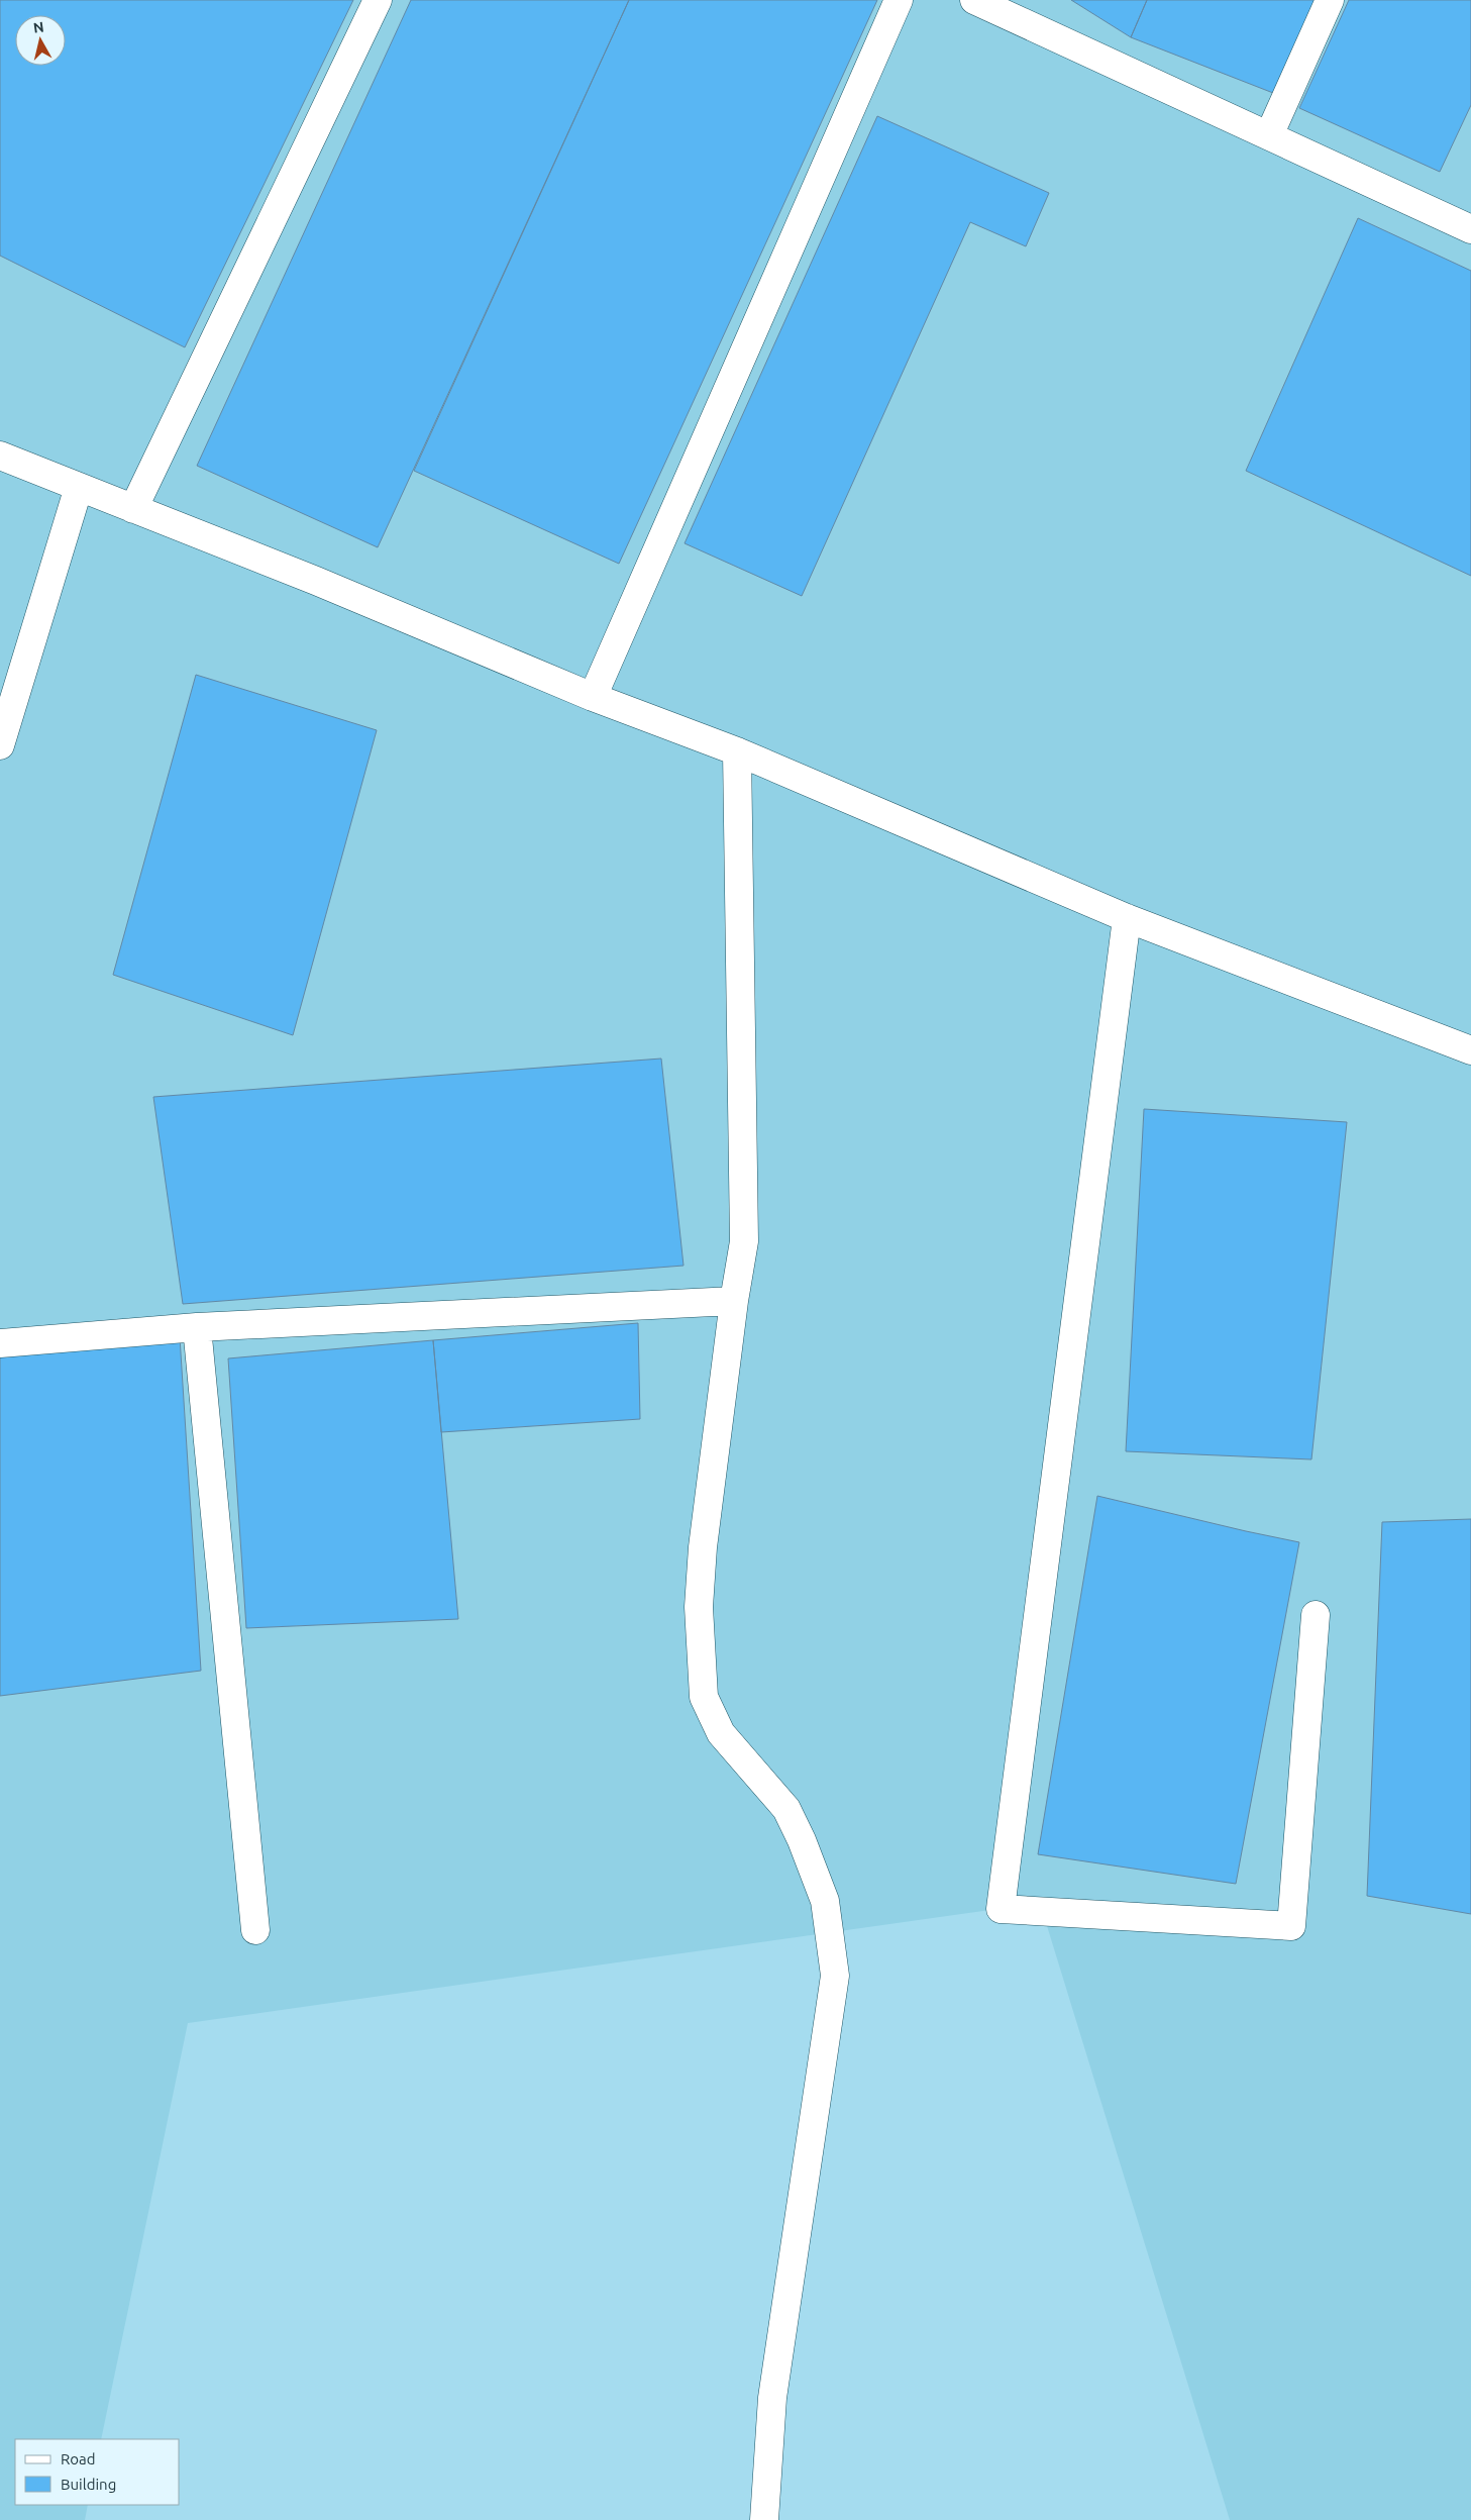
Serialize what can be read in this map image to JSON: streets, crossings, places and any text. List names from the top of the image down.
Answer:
{
  "legend": ["Road", "Building"],
  "north": "top"
}
